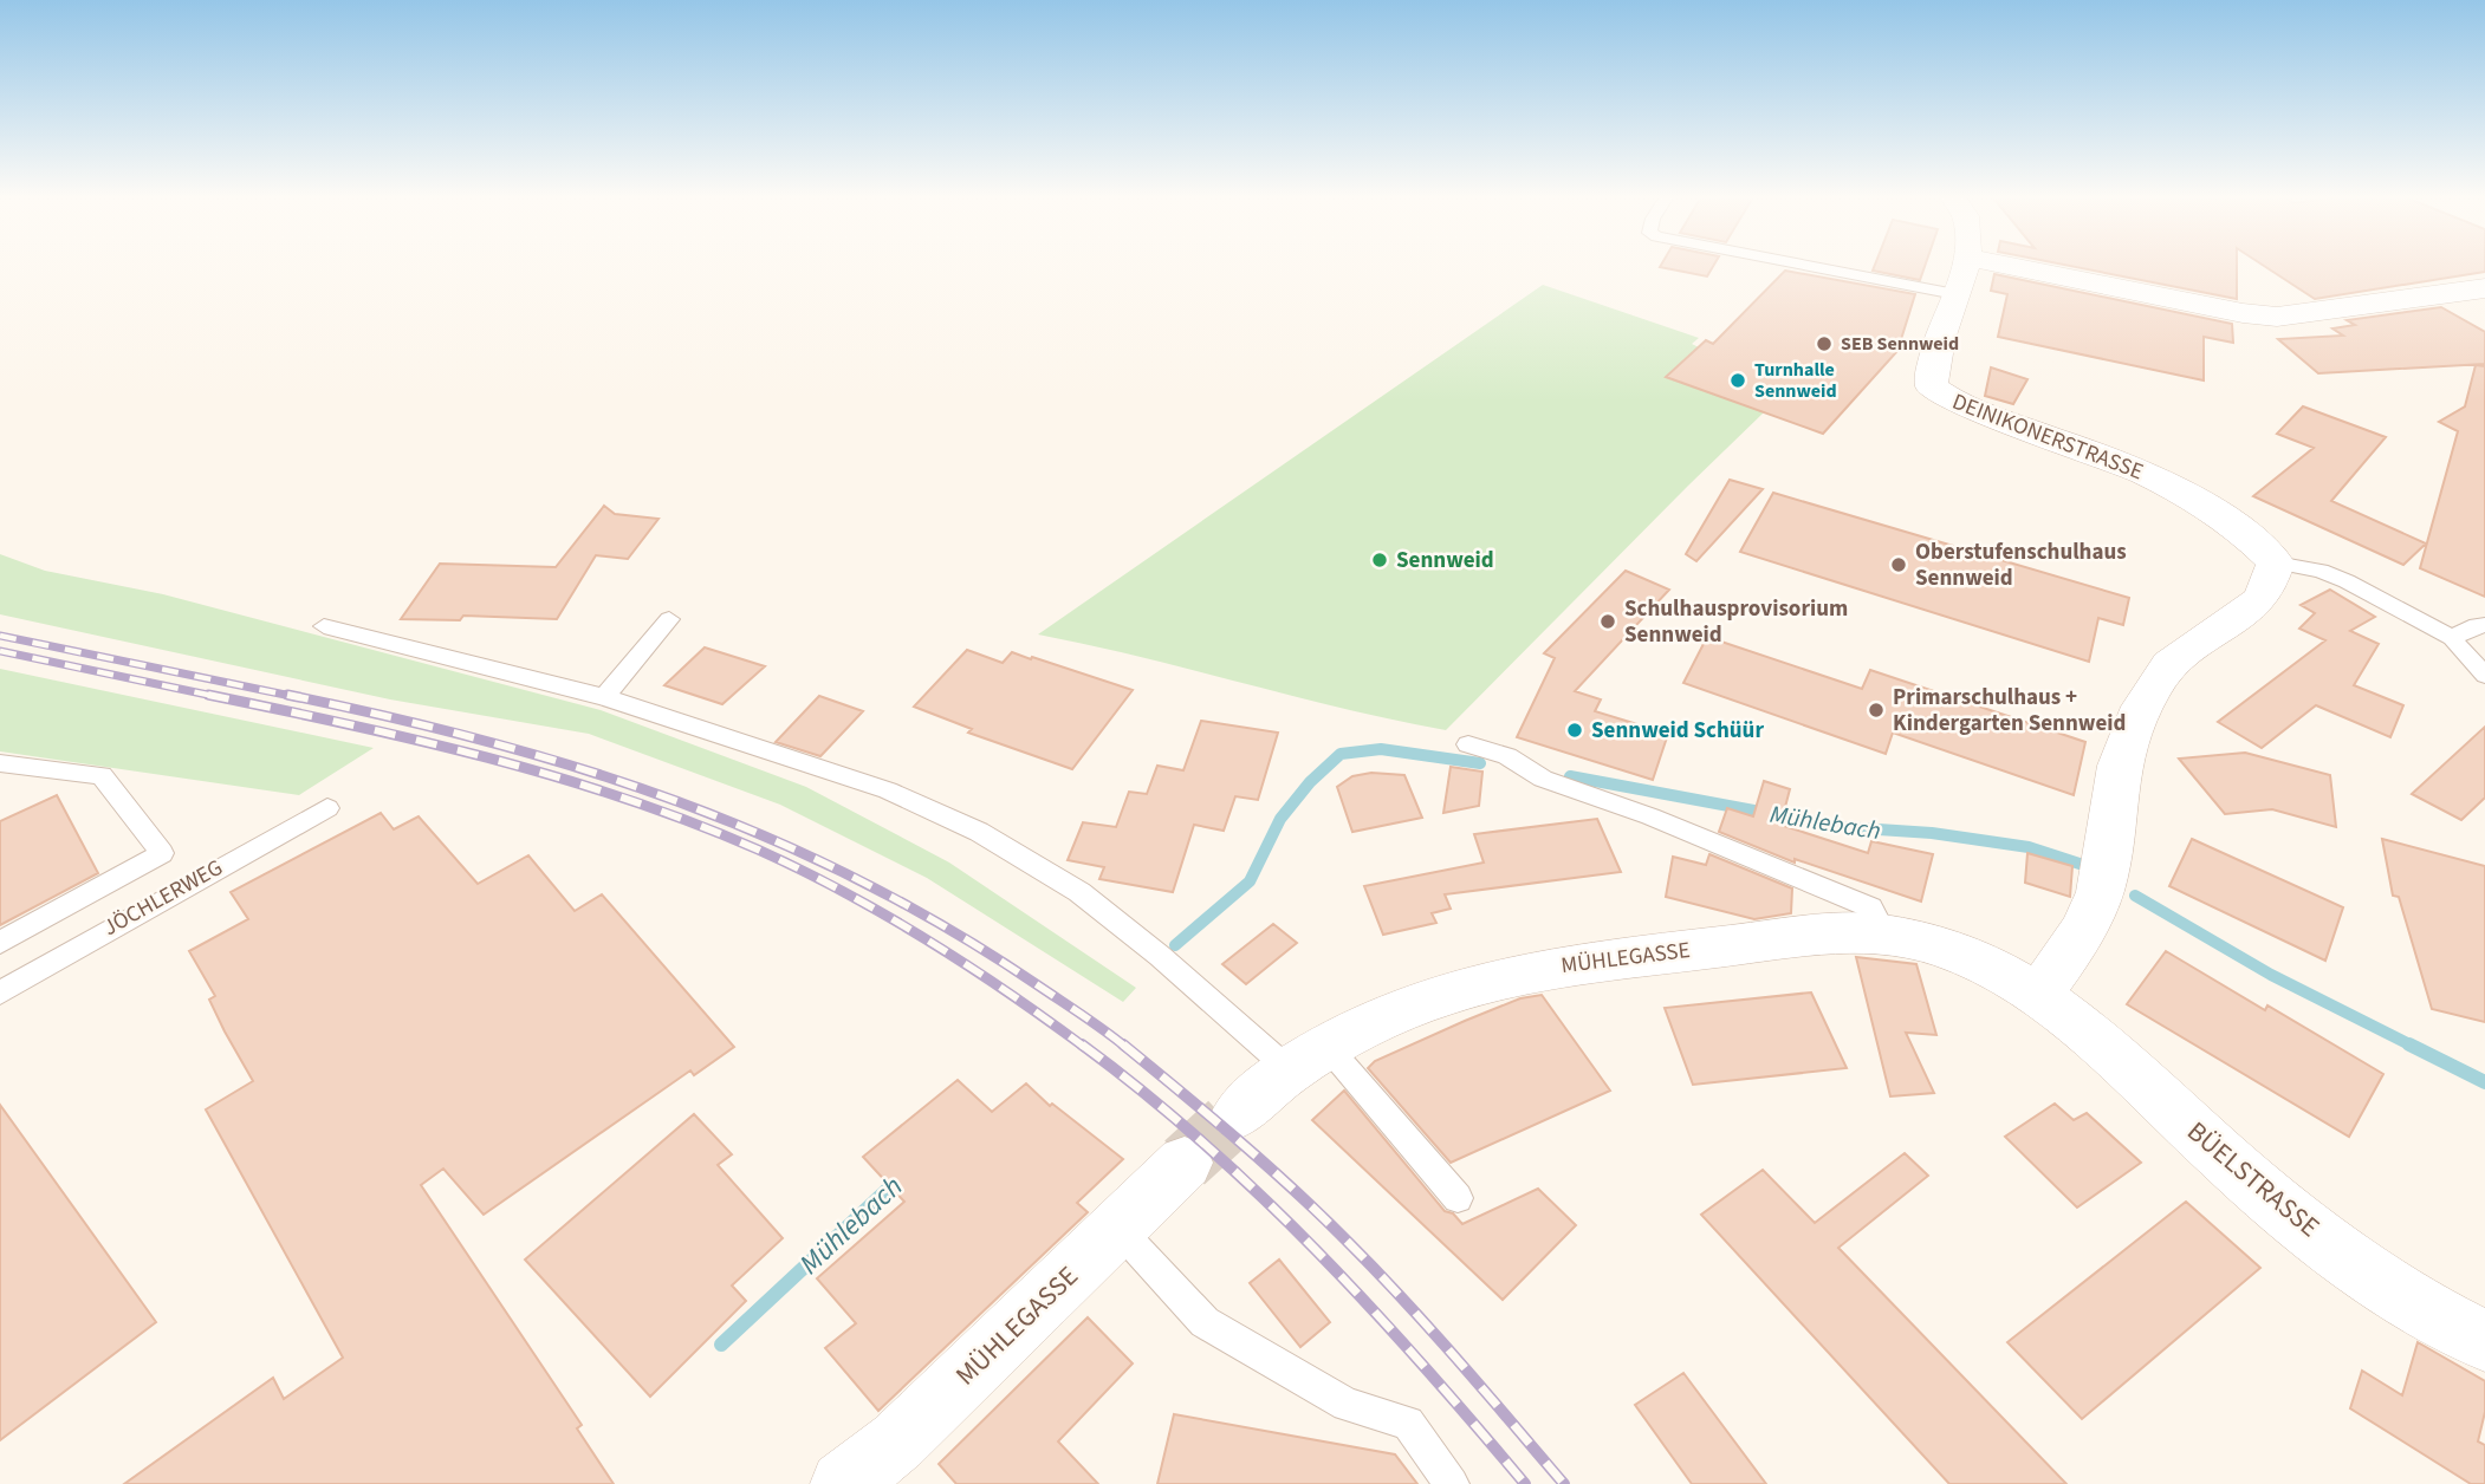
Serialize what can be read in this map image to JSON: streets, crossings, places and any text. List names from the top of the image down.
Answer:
{
  "streets": {
    "street": ["DEINIKONERSTRASSE", "MÜHLEGASSE", "BÜELSTRASSE"],
    "lane": ["JÖCHLERWEG"]
  },
  "crossings": [
    ["MÜHLEGASSE", "BÜELSTRASSE"]
  ],
  "water": ["Mühlebach"],
  "places": [
    "SEB Sennweid",
    "Turnhalle Sennweid",
    "Sennweid",
    "Oberstufenschulhaus Sennweid",
    "Schulhausprovisorium Sennweid",
    "Primarschulhaus + Kindergarten Sennweid",
    "Sennweid Schüür"
  ]
}
